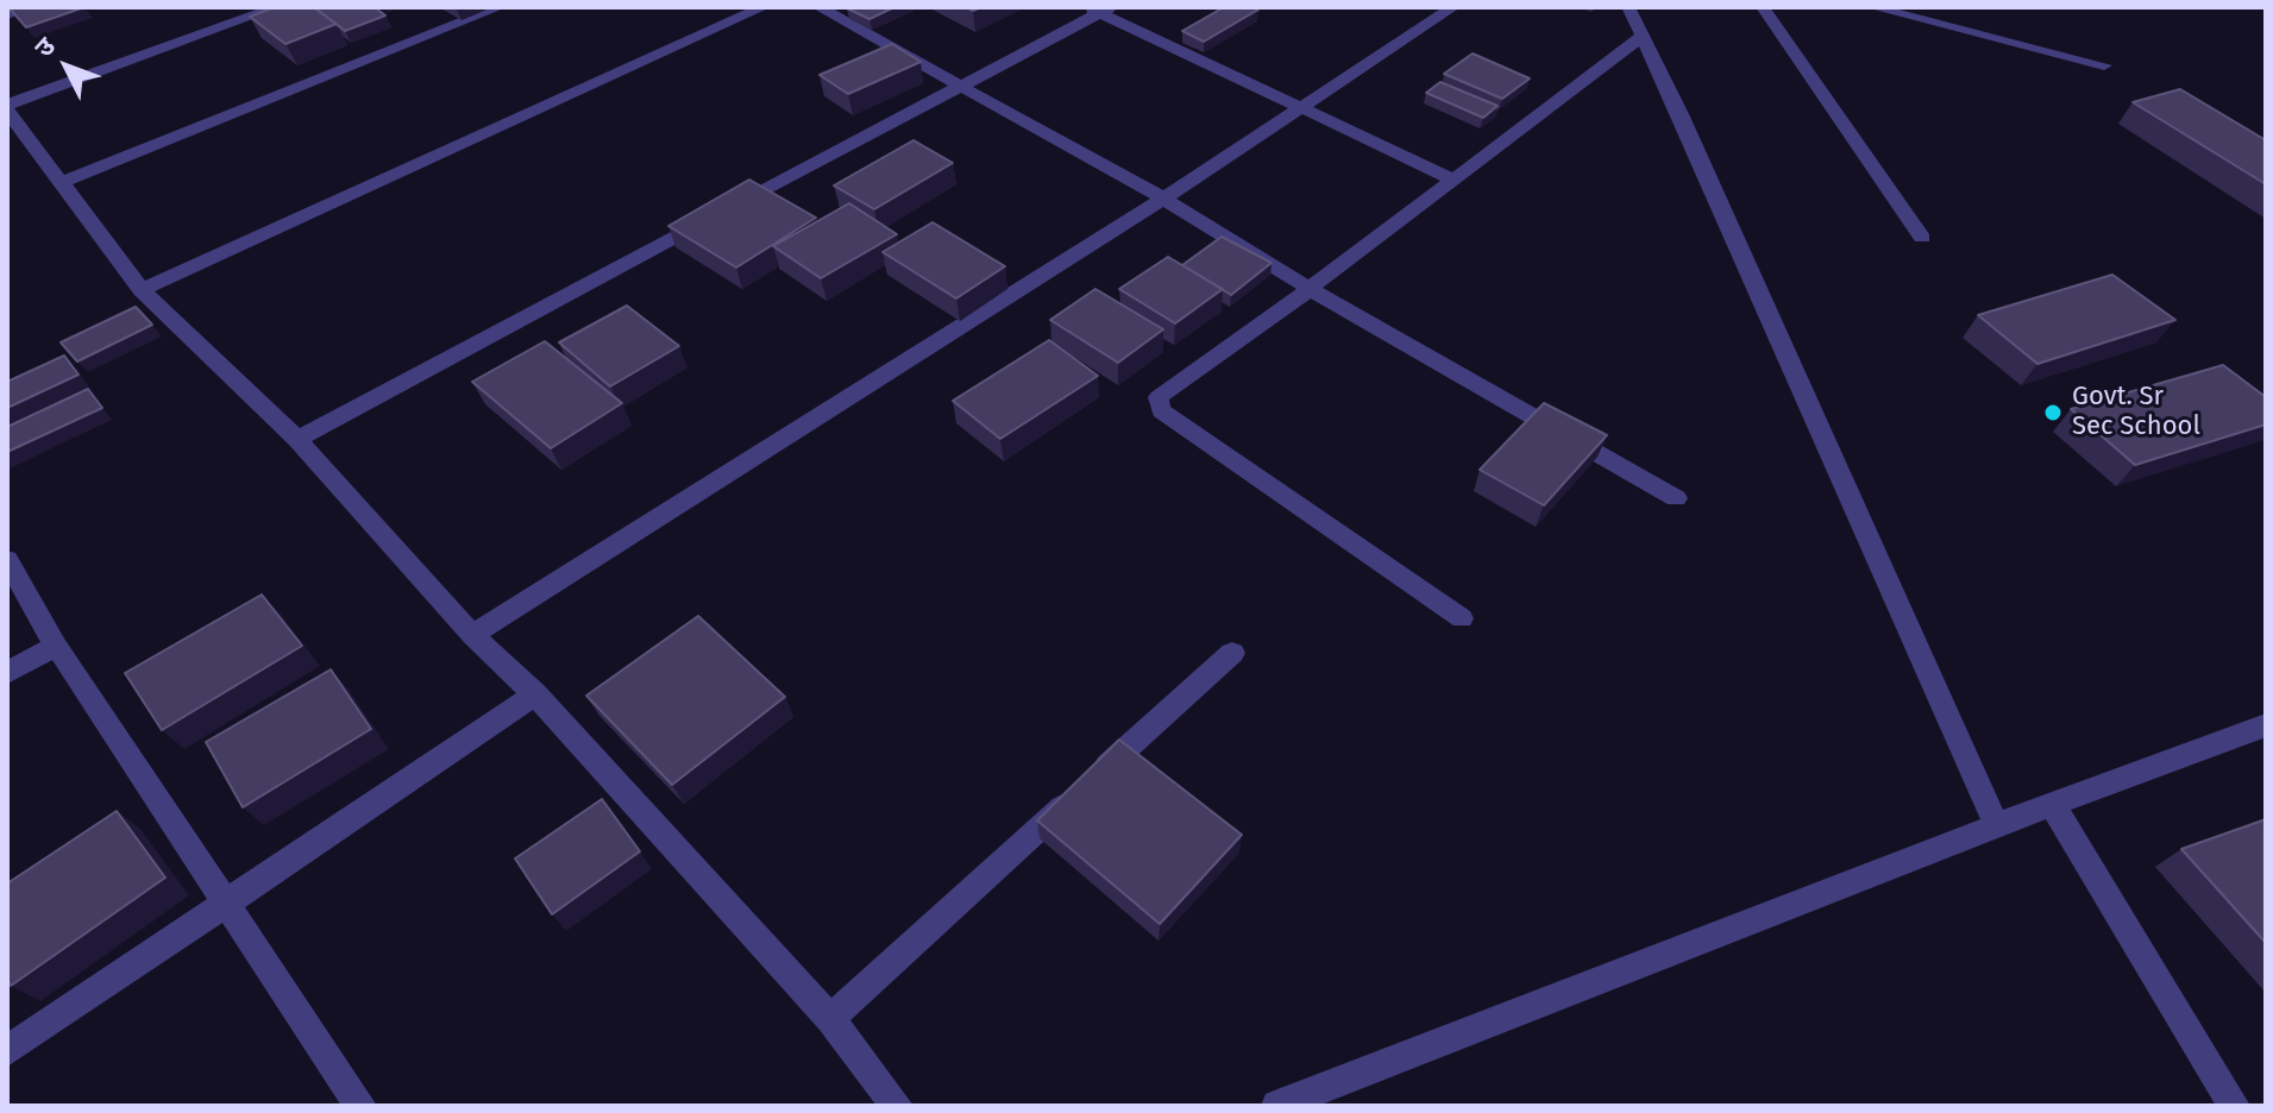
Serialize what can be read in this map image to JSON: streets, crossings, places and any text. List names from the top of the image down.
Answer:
{
  "places": ["Govt. Sr Sec School"],
  "north": "top left"
}
